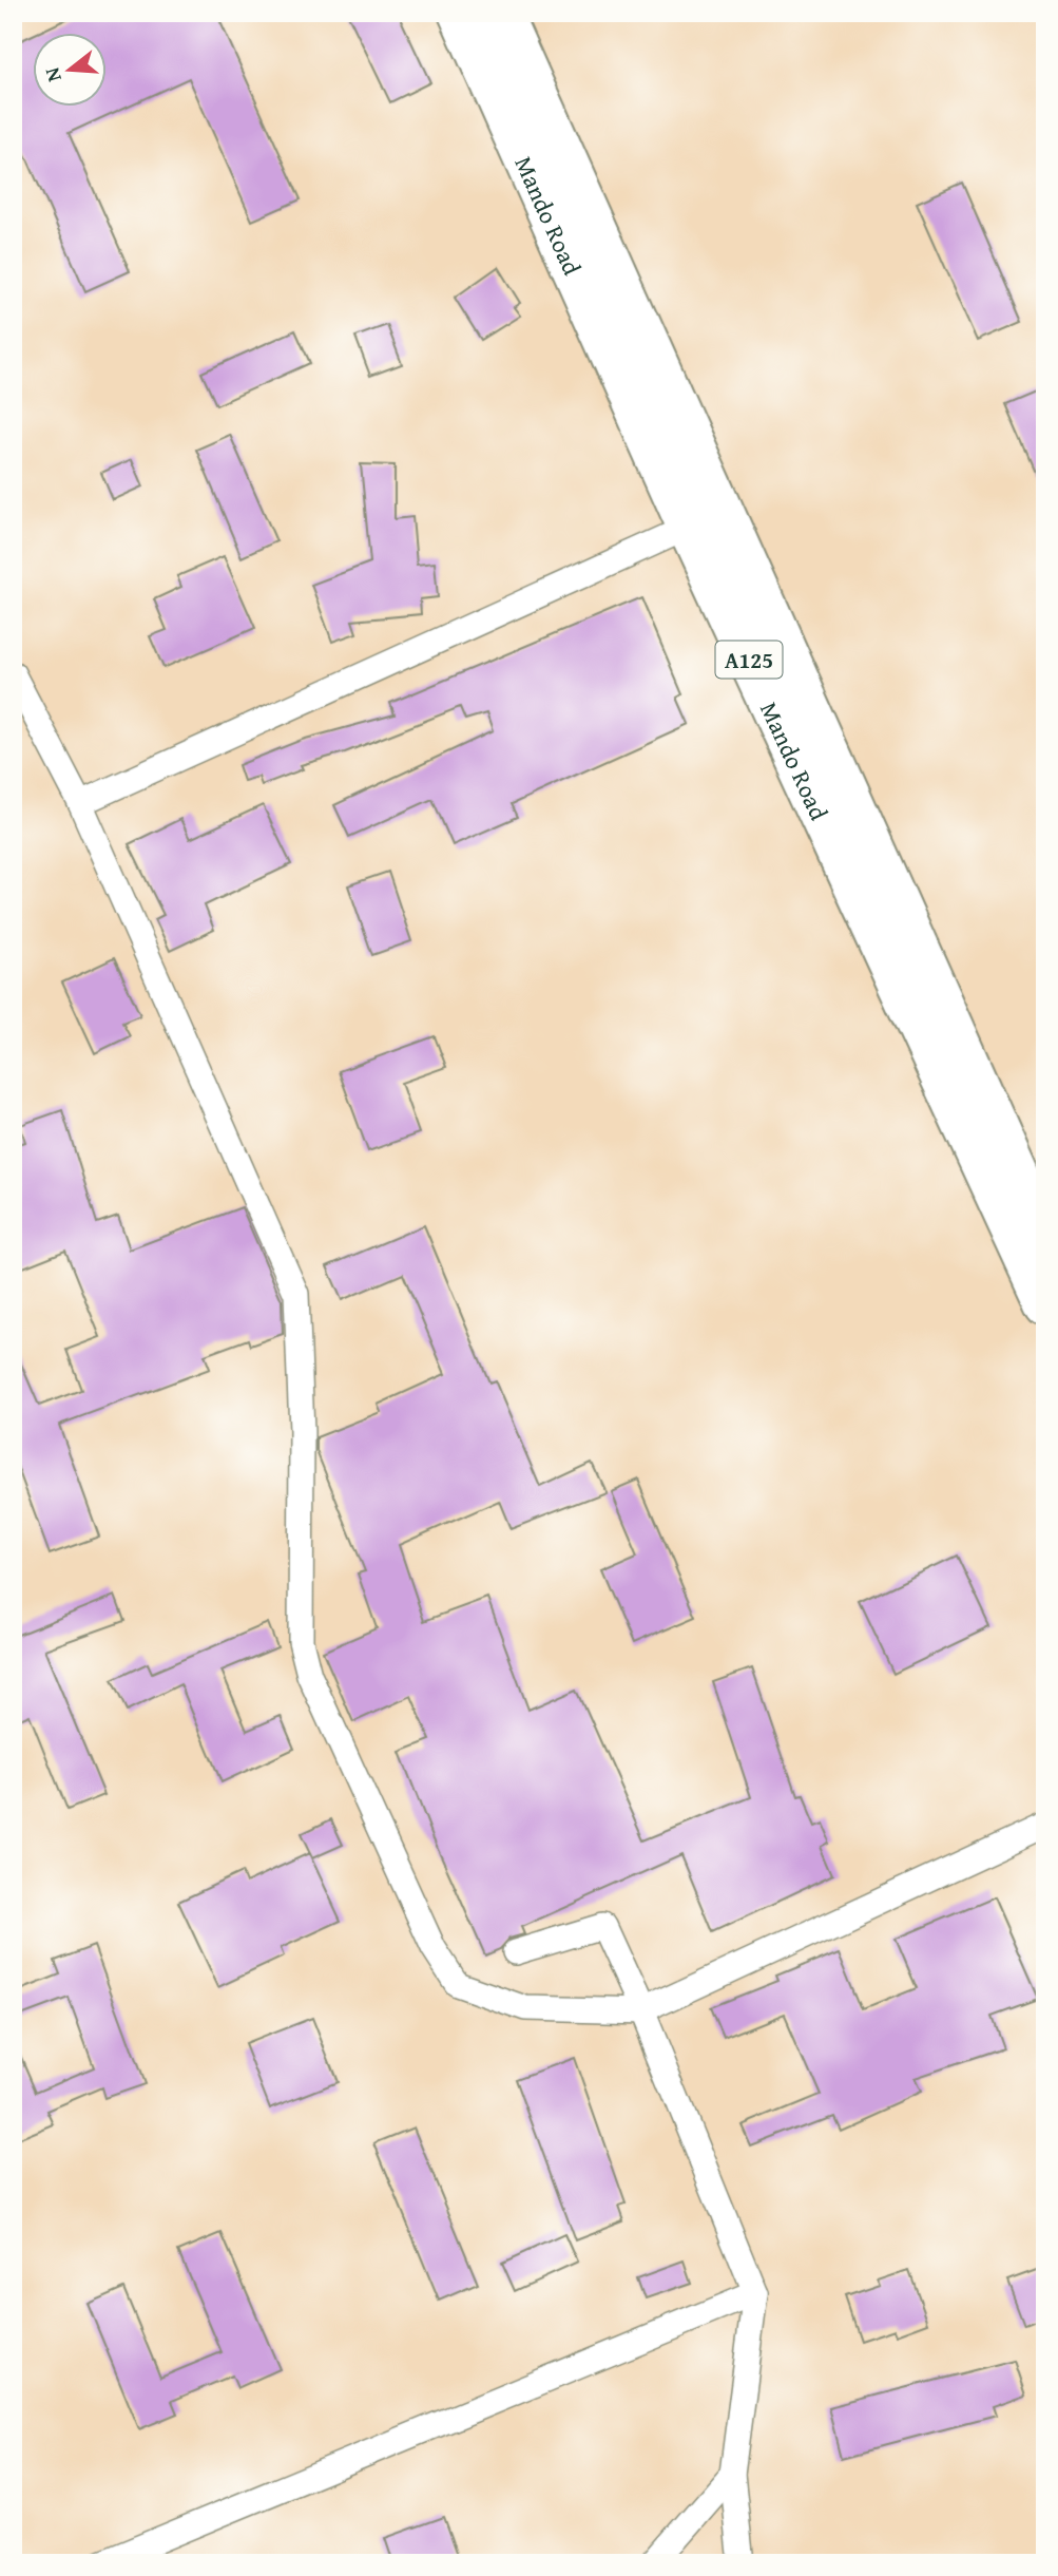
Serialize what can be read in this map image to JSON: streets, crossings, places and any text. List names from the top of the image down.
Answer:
{
  "streets": {
    "highway": ["Mando Road", "A125"]
  },
  "north": "left"
}
